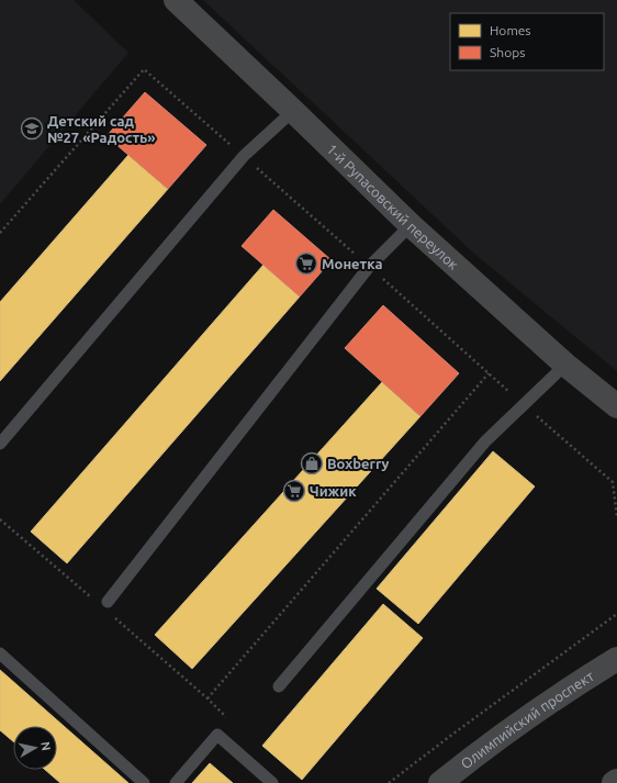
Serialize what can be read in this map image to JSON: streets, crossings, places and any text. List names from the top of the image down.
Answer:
{
  "streets": {
    "street": ["1-й Рупасовский переулок", "Олимпийский проспект"]
  },
  "places": {
    "school or university": ["Детский сад №27 «Радость»"],
    "supermarket": ["Монетка", "Чижик"],
    "shop": ["Boxberry"]
  },
  "legend": ["Homes", "Shops"],
  "north": "right"
}
